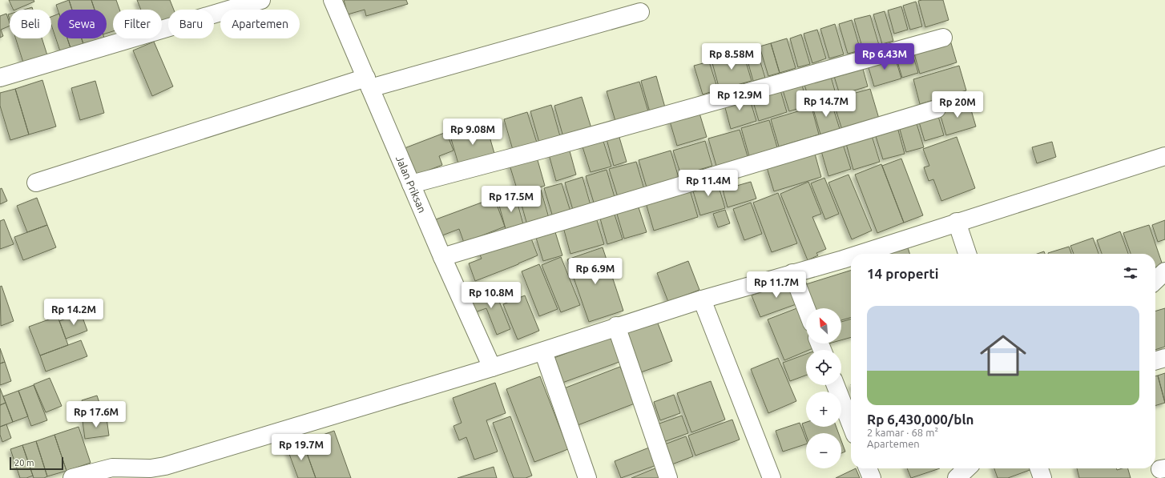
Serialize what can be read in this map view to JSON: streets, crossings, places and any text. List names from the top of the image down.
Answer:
{
  "streets": {
    "street": ["Jalan Priksan"]
  },
  "scale_bar": "20 m",
  "north": "top left",
  "page": {
    "chip": [
      "Beli",
      "Sewa",
      "Filter",
      "Baru",
      "Apartemen"
    ],
    "price": [
      "Rp 8.58M",
      "Rp 6.43M",
      "Rp 12.9M",
      "Rp 14.7M",
      "Rp 20M",
      "Rp 9.08M",
      "Rp 11.4M",
      "Rp 17.5M",
      "Rp 6.9M",
      "Rp 11.7M",
      "Rp 10.8M",
      "Rp 14.2M",
      "Rp 17.6M",
      "Rp 19.7M"
    ],
    "heading": "14 properti",
    "list": [
      {
        "name": "Rp 6,430,000/bln",
        "note": "2 kamar · 68 m² · Apartemen"
      }
    ],
    "map_buttons": ["+", "−"],
    "scale": "20 m"
  }
}
